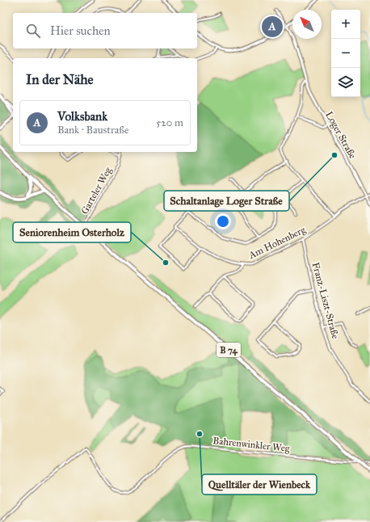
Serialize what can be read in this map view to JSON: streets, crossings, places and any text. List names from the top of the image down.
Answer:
{
  "streets": {
    "main road": ["B 74"],
    "street": [
      "Loger Straße",
      "Garteler Weg",
      "Am Hohenberg",
      "Franz-Liszt-Straße",
      "Bahrenwinkler Weg"
    ]
  },
  "crossings": [
    ["Loger Straße", "Am Hohenberg"],
    ["Am Hohenberg", "Franz-Liszt-Straße"]
  ],
  "places": ["Schaltanlage Loger Straße", "Seniorenheim Osterholz", "Quelltäler der Wienbeck"],
  "north": "top left",
  "page": {
    "map_buttons": ["+", "−"],
    "search": "Hier suchen",
    "pins": "A",
    "heading": "In der Nähe",
    "list": [
      {
        "mark": "A",
        "name": "Volksbank",
        "note": "Bank · Baustraße",
        "value": "520 m"
      }
    ]
  }
}
